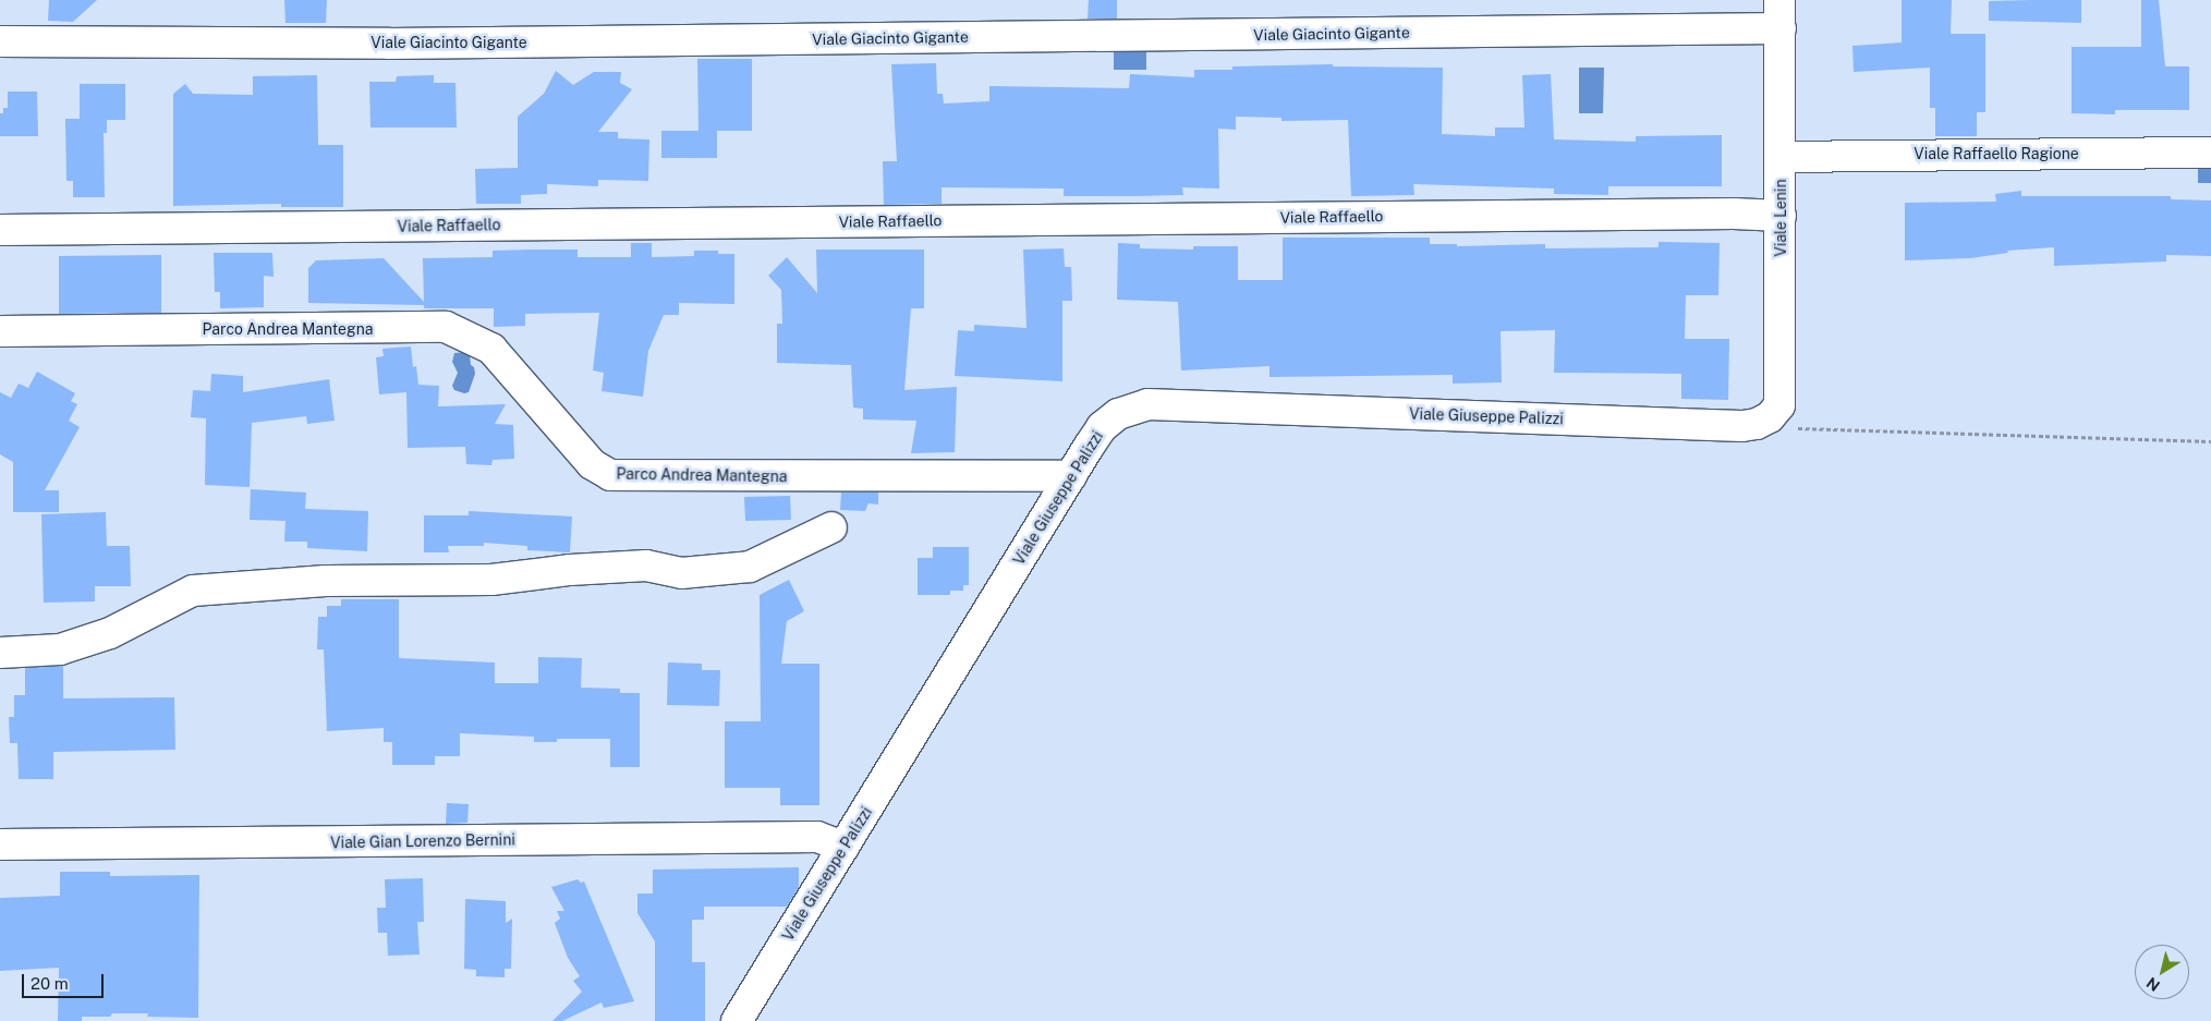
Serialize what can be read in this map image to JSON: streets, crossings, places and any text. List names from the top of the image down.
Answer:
{
  "streets": {
    "street": [
      "Viale Giacinto Gigante",
      "Viale Raffaello Ragione",
      "Viale Raffaello",
      "Viale Lenin",
      "Parco Andrea Mantegna",
      "Viale Giuseppe Palizzi",
      "Viale Gian Lorenzo Bernini"
    ]
  },
  "crossings": [
    ["Viale Giacinto Gigante", "Viale Lenin"],
    ["Viale Raffaello Ragione", "Viale Lenin"],
    ["Viale Raffaello", "Viale Lenin"],
    ["Viale Lenin", "Viale Giuseppe Palizzi"],
    ["Parco Andrea Mantegna", "Viale Giuseppe Palizzi"],
    ["Viale Giuseppe Palizzi", "Viale Gian Lorenzo Bernini"]
  ],
  "scale_bar": "20 m",
  "north": "bottom left"
}
